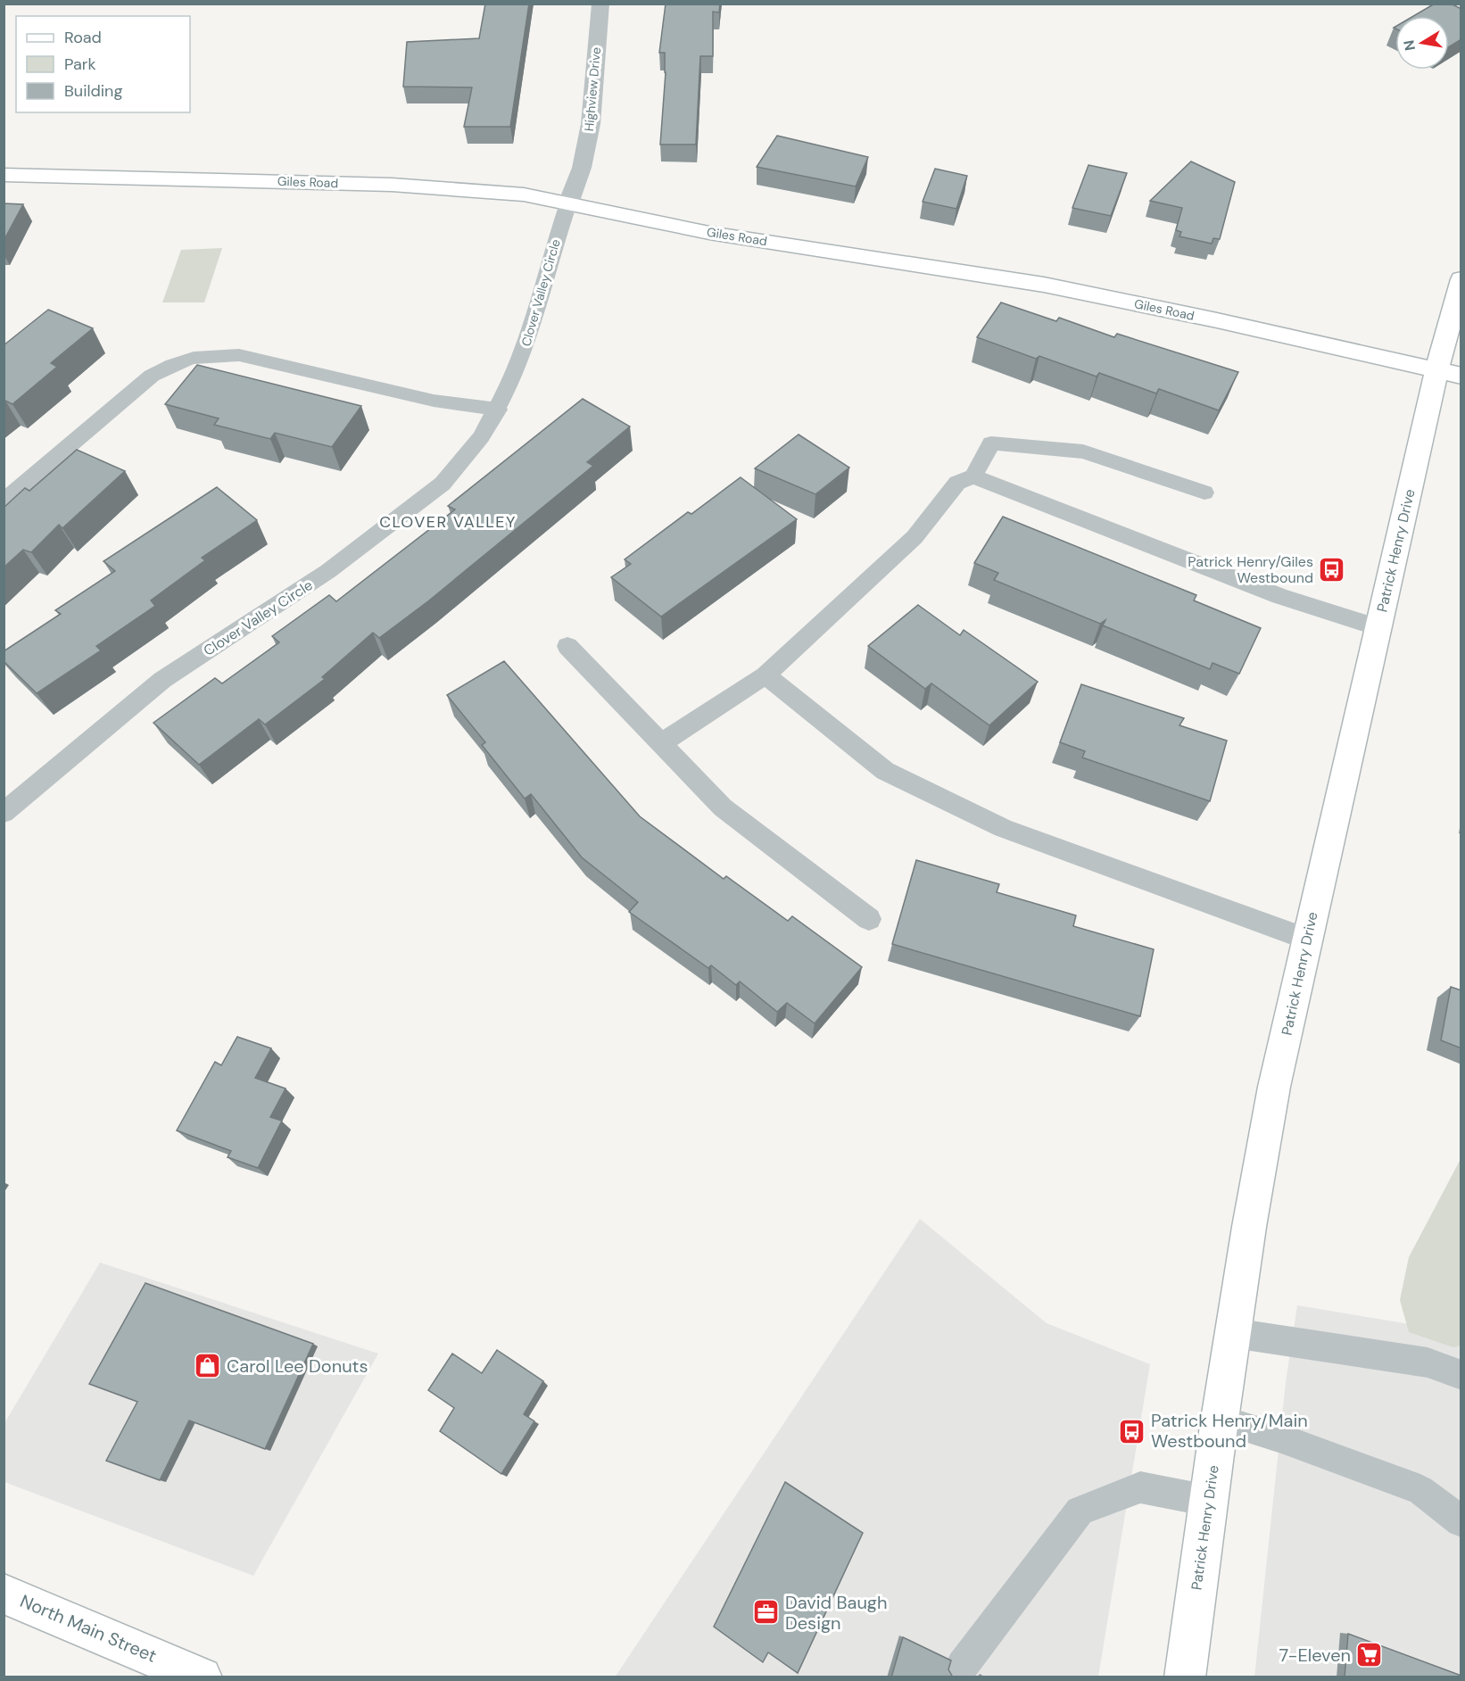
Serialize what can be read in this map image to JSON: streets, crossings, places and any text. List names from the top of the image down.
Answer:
{
  "streets": {
    "street": [
      "Highview Drive",
      "Giles Road",
      "Patrick Henry Drive",
      "North Main Street"
    ],
    "lane": ["Clover Valley Circle"]
  },
  "crossings": [
    ["Highview Drive", "Giles Road"],
    ["Highview Drive", "Clover Valley Circle"],
    ["Giles Road", "Clover Valley Circle"],
    ["Giles Road", "Patrick Henry Drive"]
  ],
  "districts": ["CLOVER VALLEY"],
  "places": {
    "bus stop": ["Patrick Henry/Giles Westbound", "Patrick Henry/Main Westbound"],
    "shop": ["Carol Lee Donuts"],
    "office": ["David Baugh Design"],
    "supermarket": ["7-Eleven"]
  },
  "legend": ["Road", "Park", "Building"],
  "north": "left"
}
